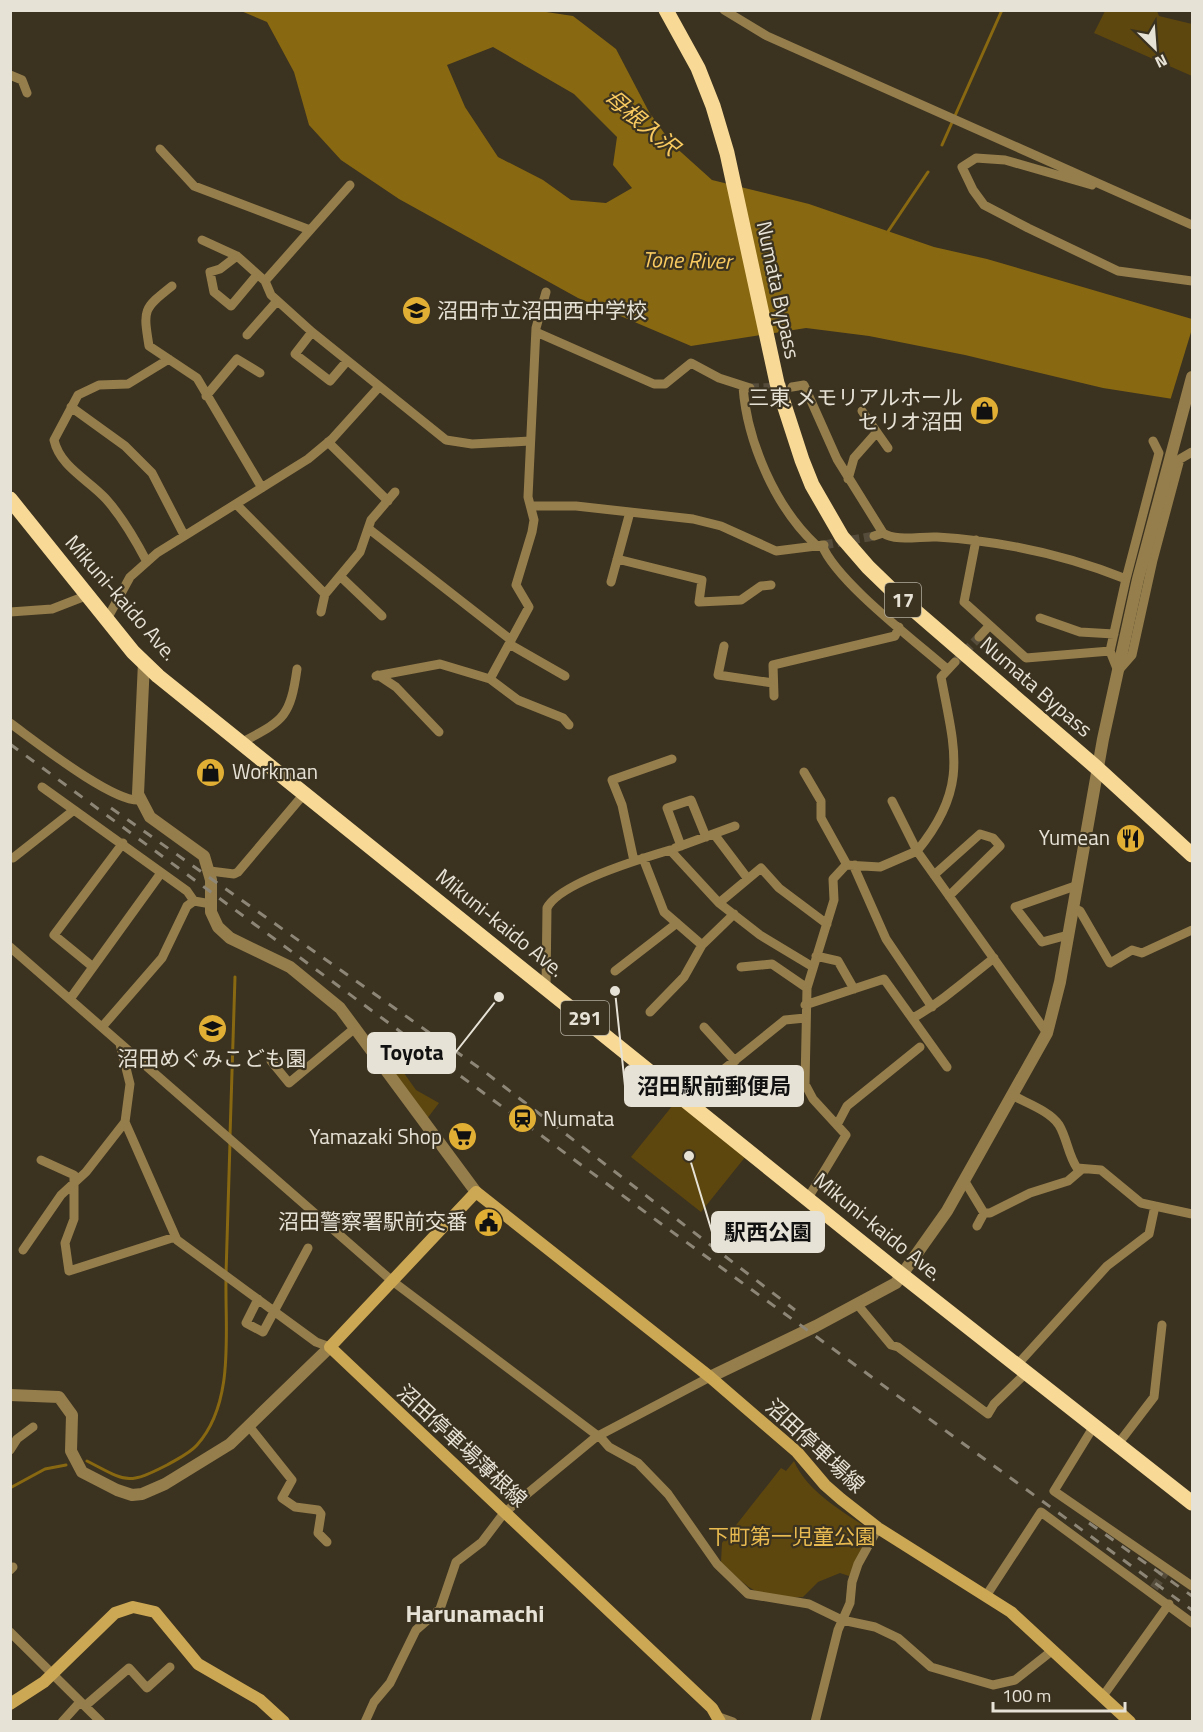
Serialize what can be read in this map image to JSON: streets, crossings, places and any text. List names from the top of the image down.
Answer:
{
  "streets": {
    "highway": [
      "Numata Bypass",
      "Mikuni-kaido Ave.",
      "17",
      "291"
    ],
    "main road": ["沼田停車場薄根線", "沼田停車場線"]
  },
  "districts": ["Harunamachi"],
  "water": ["母根入沢", "Tone River"],
  "parks": ["下町第一児童公園"],
  "places": {
    "school or university": ["沼田市立沼田西中学校", "沼田めぐみこども園"],
    "shop": ["三東 メモリアルホール セリオ沼田", "Workman"],
    "restaurant": ["Yumean"],
    "other": ["沼田駅前郵便局", "Toyota", "駅西公園"],
    "station": ["Numata"],
    "supermarket": ["Yamazaki Shop"],
    "public building": ["沼田警察署駅前交番"]
  },
  "scale_bar": "100 m",
  "north": "bottom right"
}
